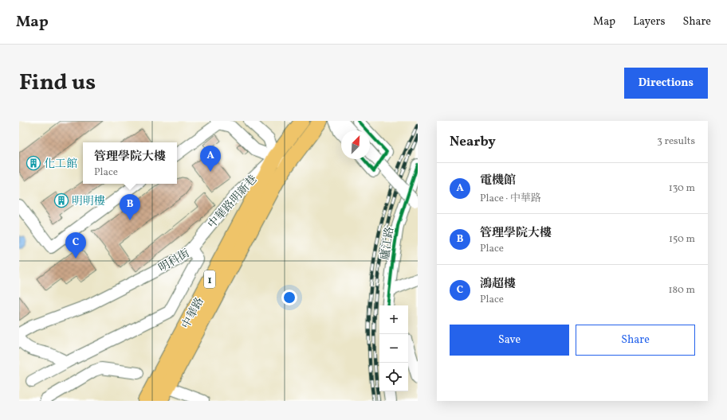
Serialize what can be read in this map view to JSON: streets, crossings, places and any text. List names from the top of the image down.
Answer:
{
  "streets": {
    "main road": ["1", "中華路"],
    "street": ["中華路明新巷", "廬江路", "明科街"]
  },
  "crossings": [
    ["中華路明新巷", "明科街"],
    ["中華路明新巷", "1"],
    ["中華路明新巷", "中華路"],
    ["1", "中華路"]
  ],
  "places": {
    "building": ["化工館", "明明樓"]
  },
  "north": "top right",
  "page": {
    "header": "Map",
    "nav": ["Map", "Layers", "Share"],
    "title": "Find us",
    "buttons": [
      "Directions",
      ["Save", "Share"]
    ],
    "heading": ["Nearby", "3 results"],
    "popup": ["管理學院大樓", "Place"],
    "pins": ["A", "B", "C"],
    "list": [
      {
        "mark": "A",
        "name": "電機館",
        "note": "Place · 中華路",
        "value": "130 m"
      },
      {
        "mark": "B",
        "name": "管理學院大樓",
        "note": "Place",
        "value": "150 m"
      },
      {
        "mark": "C",
        "name": "鴻超樓",
        "note": "Place",
        "value": "180 m"
      }
    ],
    "map_buttons": ["+", "−"]
  }
}
